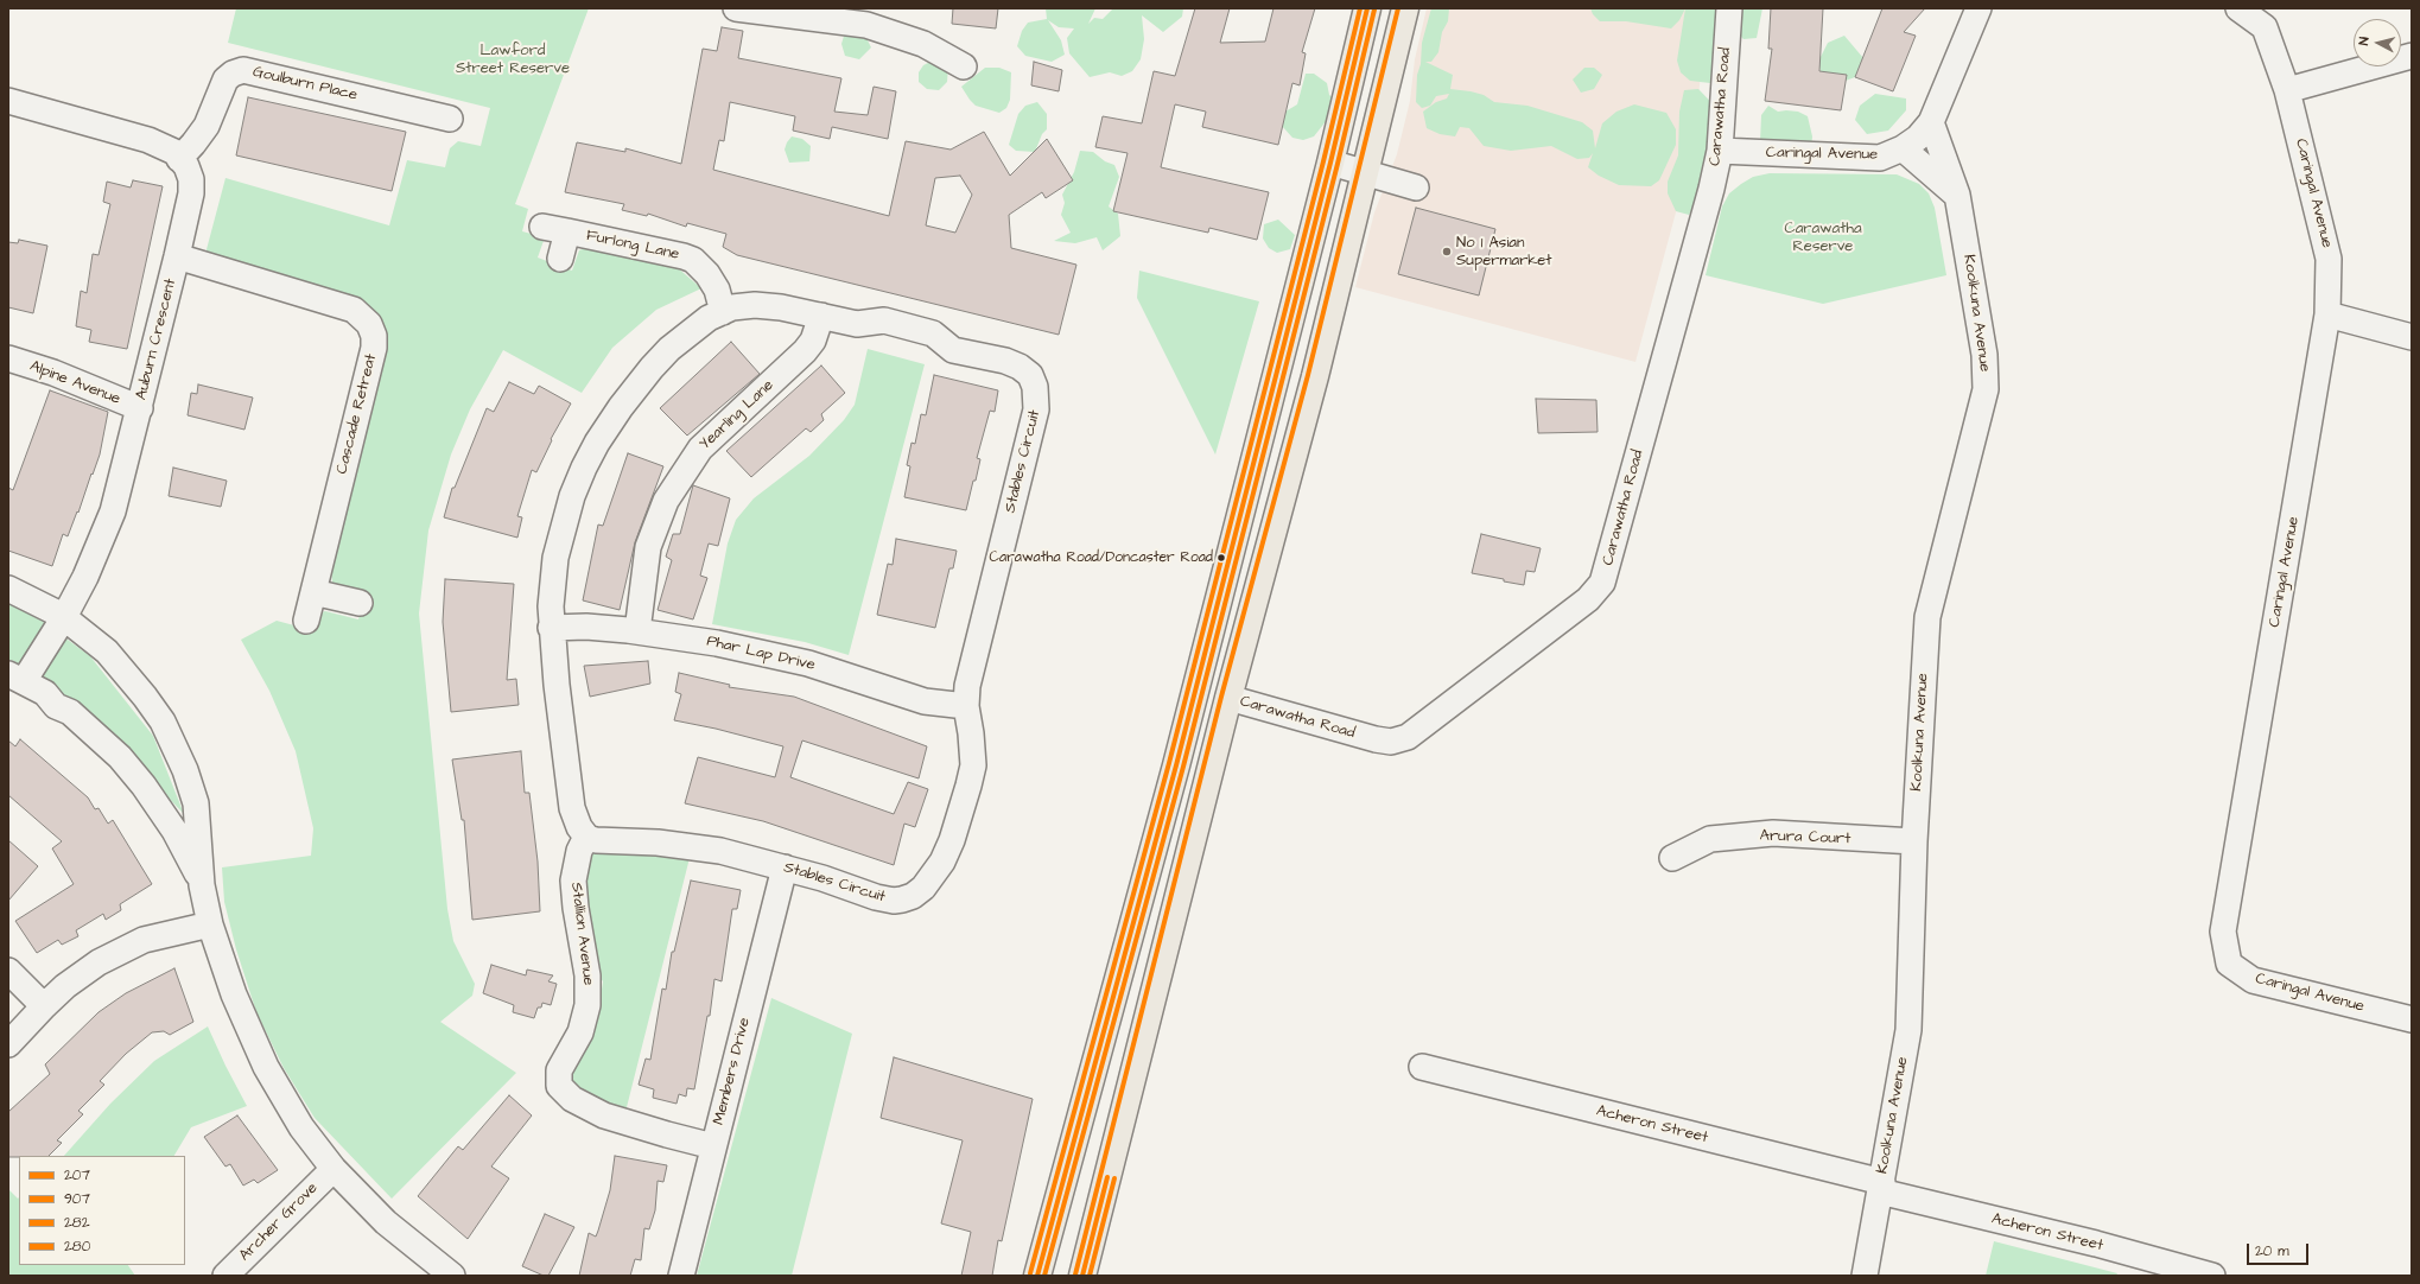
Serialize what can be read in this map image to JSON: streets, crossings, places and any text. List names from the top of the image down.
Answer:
{
  "streets": {
    "street": [
      "Goulburn Place",
      "Carawatha Road",
      "Caringal Avenue",
      "Furlong Lane",
      "Koolkuna Avenue",
      "Auburn Crescent",
      "Alpine Avenue",
      "Cascade Retreat",
      "Yearling Lane",
      "Stables Circuit",
      "Phar Lap Drive",
      "Arura Court",
      "Stallion Avenue",
      "Members Drive",
      "Acheron Street",
      "Archer Grove"
    ]
  },
  "crossings": [
    ["Goulburn Place", "Auburn Crescent"],
    ["Carawatha Road", "Caringal Avenue"],
    ["Caringal Avenue", "Koolkuna Avenue"],
    ["Furlong Lane", "Stables Circuit"],
    ["Koolkuna Avenue", "Arura Court"],
    ["Koolkuna Avenue", "Acheron Street"],
    ["Auburn Crescent", "Alpine Avenue"],
    ["Auburn Crescent", "Cascade Retreat"],
    ["Yearling Lane", "Stables Circuit"],
    ["Yearling Lane", "Phar Lap Drive"],
    ["Stables Circuit", "Phar Lap Drive"],
    ["Stables Circuit", "Stallion Avenue"],
    ["Stables Circuit", "Members Drive"],
    ["Stallion Avenue", "Members Drive"]
  ],
  "parks": ["Lawford Street Reserve", "Carawatha Reserve"],
  "places": ["No 1 Asian Supermarket", "Carawatha Road/Doncaster Road"],
  "lines": [
    "transit line 207",
    "transit line 282",
    "transit line 280",
    "transit line 907"
  ],
  "legend": [
    "207",
    "907",
    "282",
    "280"
  ],
  "scale_bar": "20 m",
  "north": "left"
}
